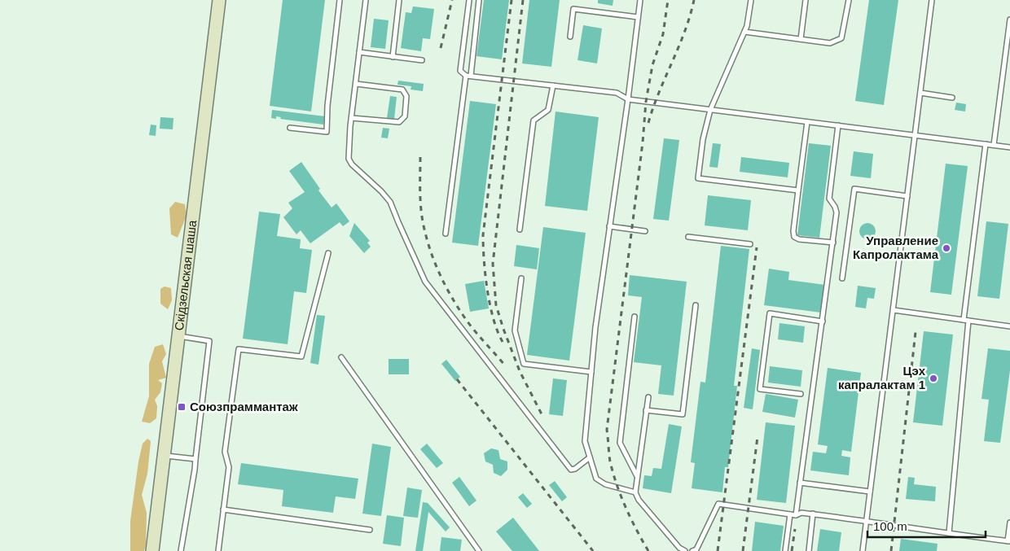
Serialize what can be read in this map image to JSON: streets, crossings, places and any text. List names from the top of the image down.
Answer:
{
  "streets": {
    "street": ["Скідзельская шаша"]
  },
  "places": {
    "other": ["Управление Капролактама", "Цэх капралактам 1"],
    "transit": ["Союзпраммантаж"]
  },
  "scale_bar": "100 m"
}
